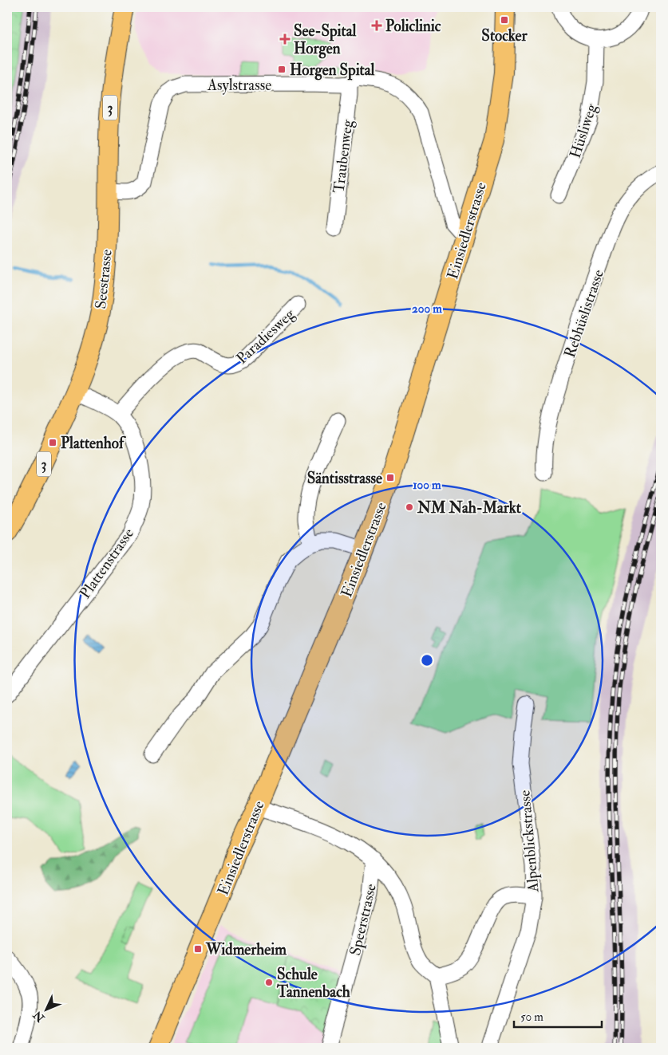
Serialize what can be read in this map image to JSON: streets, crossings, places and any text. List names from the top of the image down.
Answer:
{
  "streets": {
    "main road": ["3", "Einsiedlerstrasse", "Seestrasse"],
    "street": [
      "Asylstrasse",
      "Hüsliweg",
      "Traubenweg",
      "Rebhüslistrasse",
      "Paradiesweg",
      "Plattenstrasse",
      "Alpenblickstrasse",
      "Speerstrasse"
    ]
  },
  "crossings": [
    ["Asylstrasse", "Traubenweg"],
    ["Asylstrasse", "Einsiedlerstrasse"],
    ["Asylstrasse", "Seestrasse"],
    ["Seestrasse", "Plattenstrasse"],
    ["Paradiesweg", "Plattenstrasse"]
  ],
  "places": {
    "transit": [
      "Stocker",
      "Horgen Spital",
      "Plattenhof",
      "Säntisstrasse",
      "Widmerheim"
    ],
    "health": ["Policlinic", "See-Spital Horgen"],
    "other": ["NM Nah-Markt", "Schule Tannenbach"]
  },
  "scale_bar": "50 m",
  "north": "bottom left",
  "rings": ["200 m", "100 m"]
}
